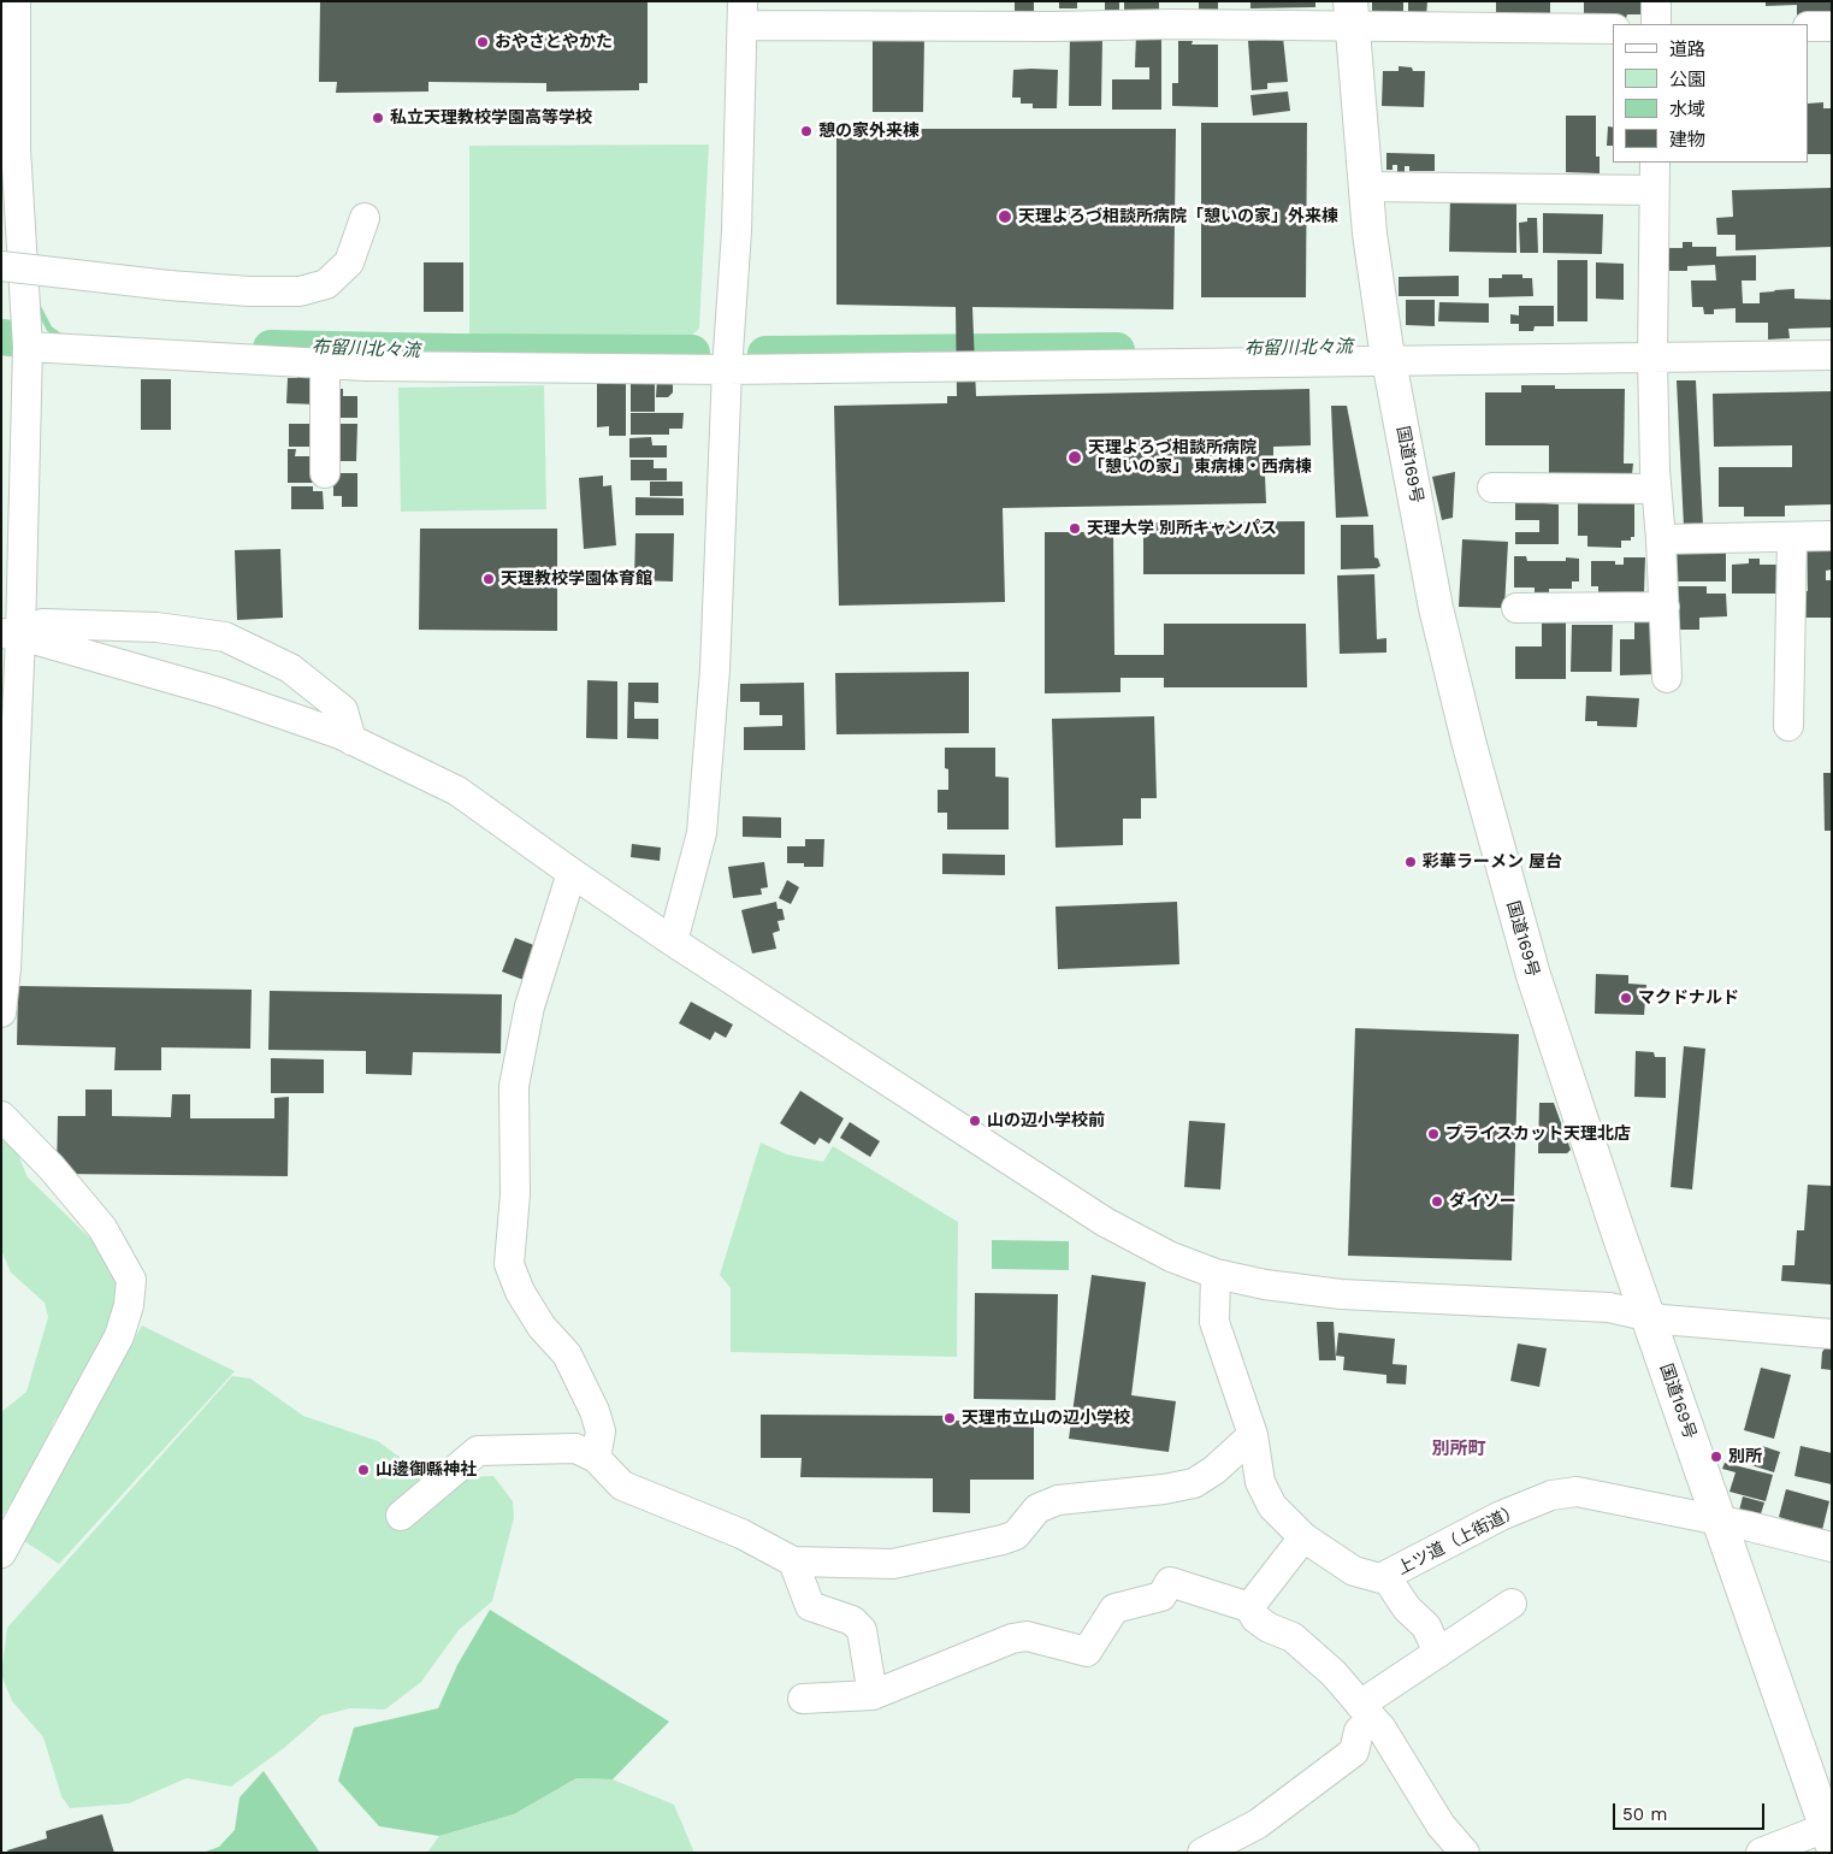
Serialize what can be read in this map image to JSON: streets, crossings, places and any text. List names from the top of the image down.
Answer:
{
  "streets": {
    "highway": ["国道169号"],
    "street": ["上ツ道（上街道）"]
  },
  "crossings": [
    ["国道169号", "上ツ道（上街道）"]
  ],
  "districts": ["別所町"],
  "water": ["布留川北々流"],
  "places": [
    "おやさとやかた",
    "私立天理教校学園高等学校",
    "憩の家外来棟",
    "天理よろづ相談所病院「憩いの家」外来棟",
    "天理よろづ相談所病院 「憩いの家」 東病棟・西病棟",
    "天理大学 別所キャンパス",
    "天理教校学園体育館",
    "彩華ラーメン 屋台",
    "マクドナルド",
    "山の辺小学校前",
    "プライスカット天理北店",
    "ダイソー",
    "天理市立山の辺小学校",
    "別所",
    "山邊御縣神社"
  ],
  "legend": [
    "道路",
    "公園",
    "水域",
    "建物"
  ],
  "scale_bar": "50 m"
}
